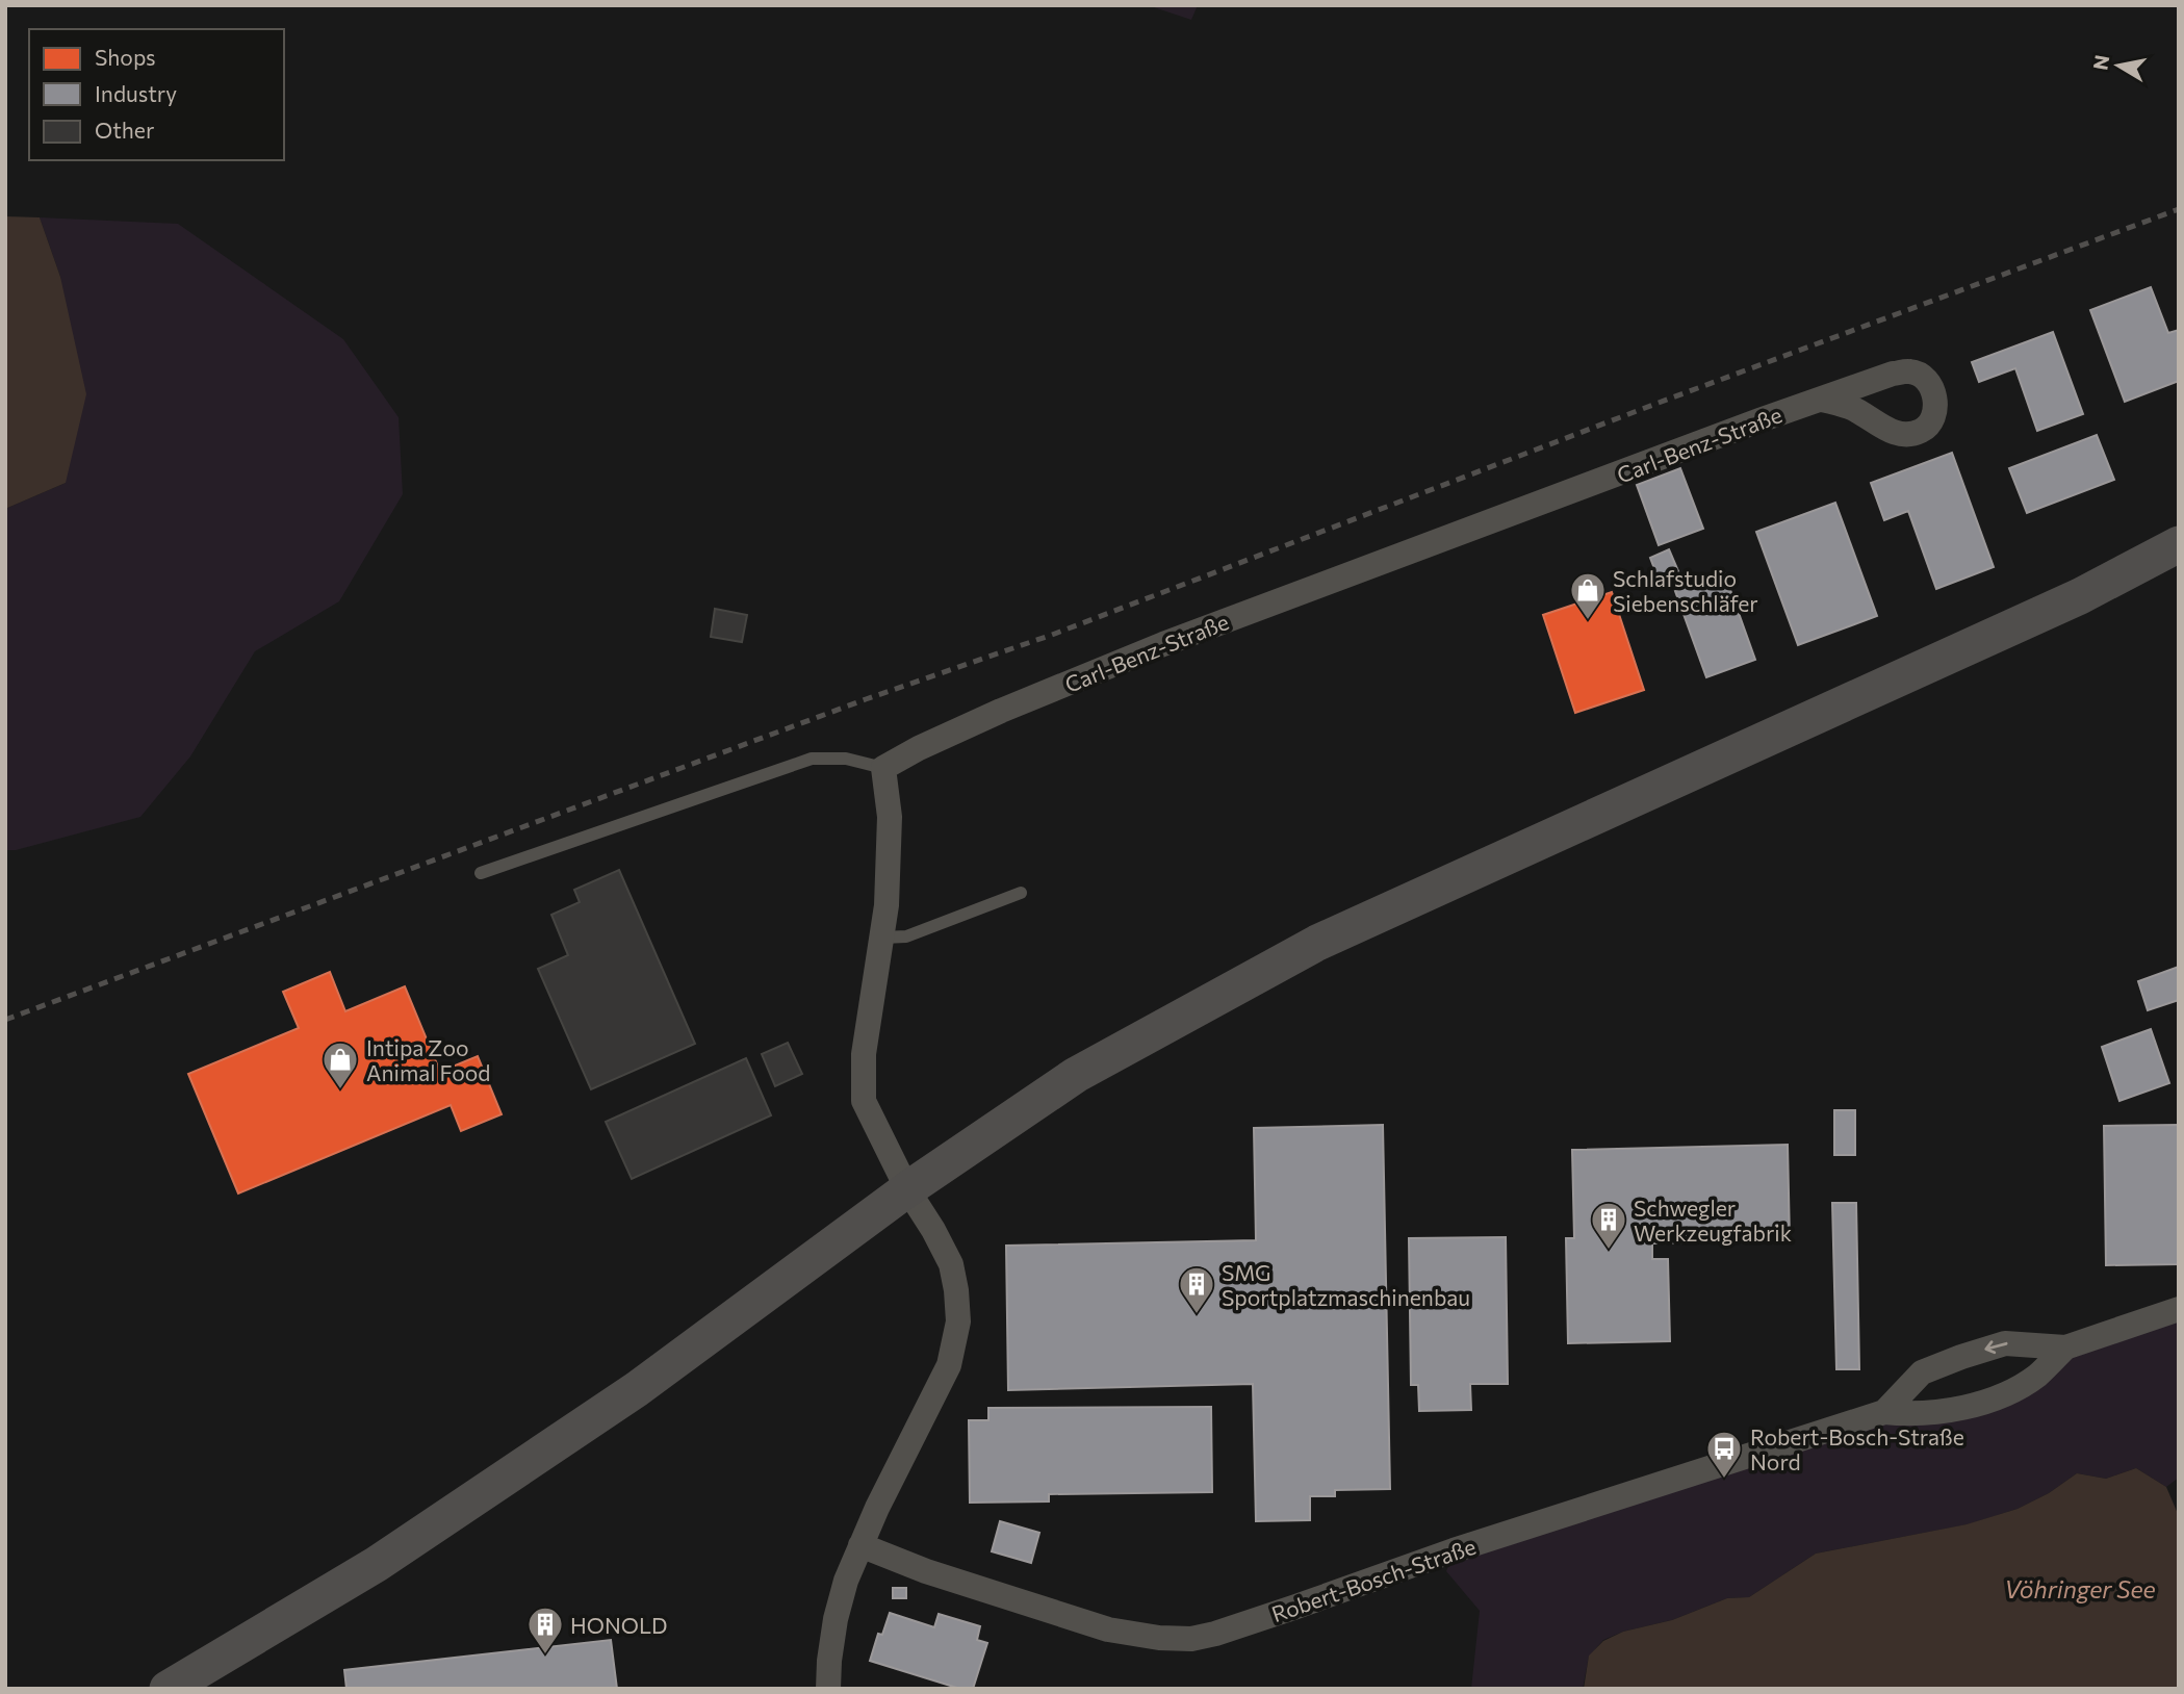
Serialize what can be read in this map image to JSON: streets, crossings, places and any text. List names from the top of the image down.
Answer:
{
  "streets": {
    "street": ["Carl-Benz-Straße", "Robert-Bosch-Straße"]
  },
  "water": ["Vöhringer See"],
  "places": {
    "shop": ["Schlafstudio Siebenschläfer", "Intipa Zoo Animal Food"],
    "building": ["Schwegler Werkzeugfabrik", "SMG Sportplatzmaschinenbau", "HONOLD"],
    "bus stop": ["Robert-Bosch-Straße Nord"]
  },
  "legend": ["Shops", "Industry", "Other"],
  "north": "left"
}
